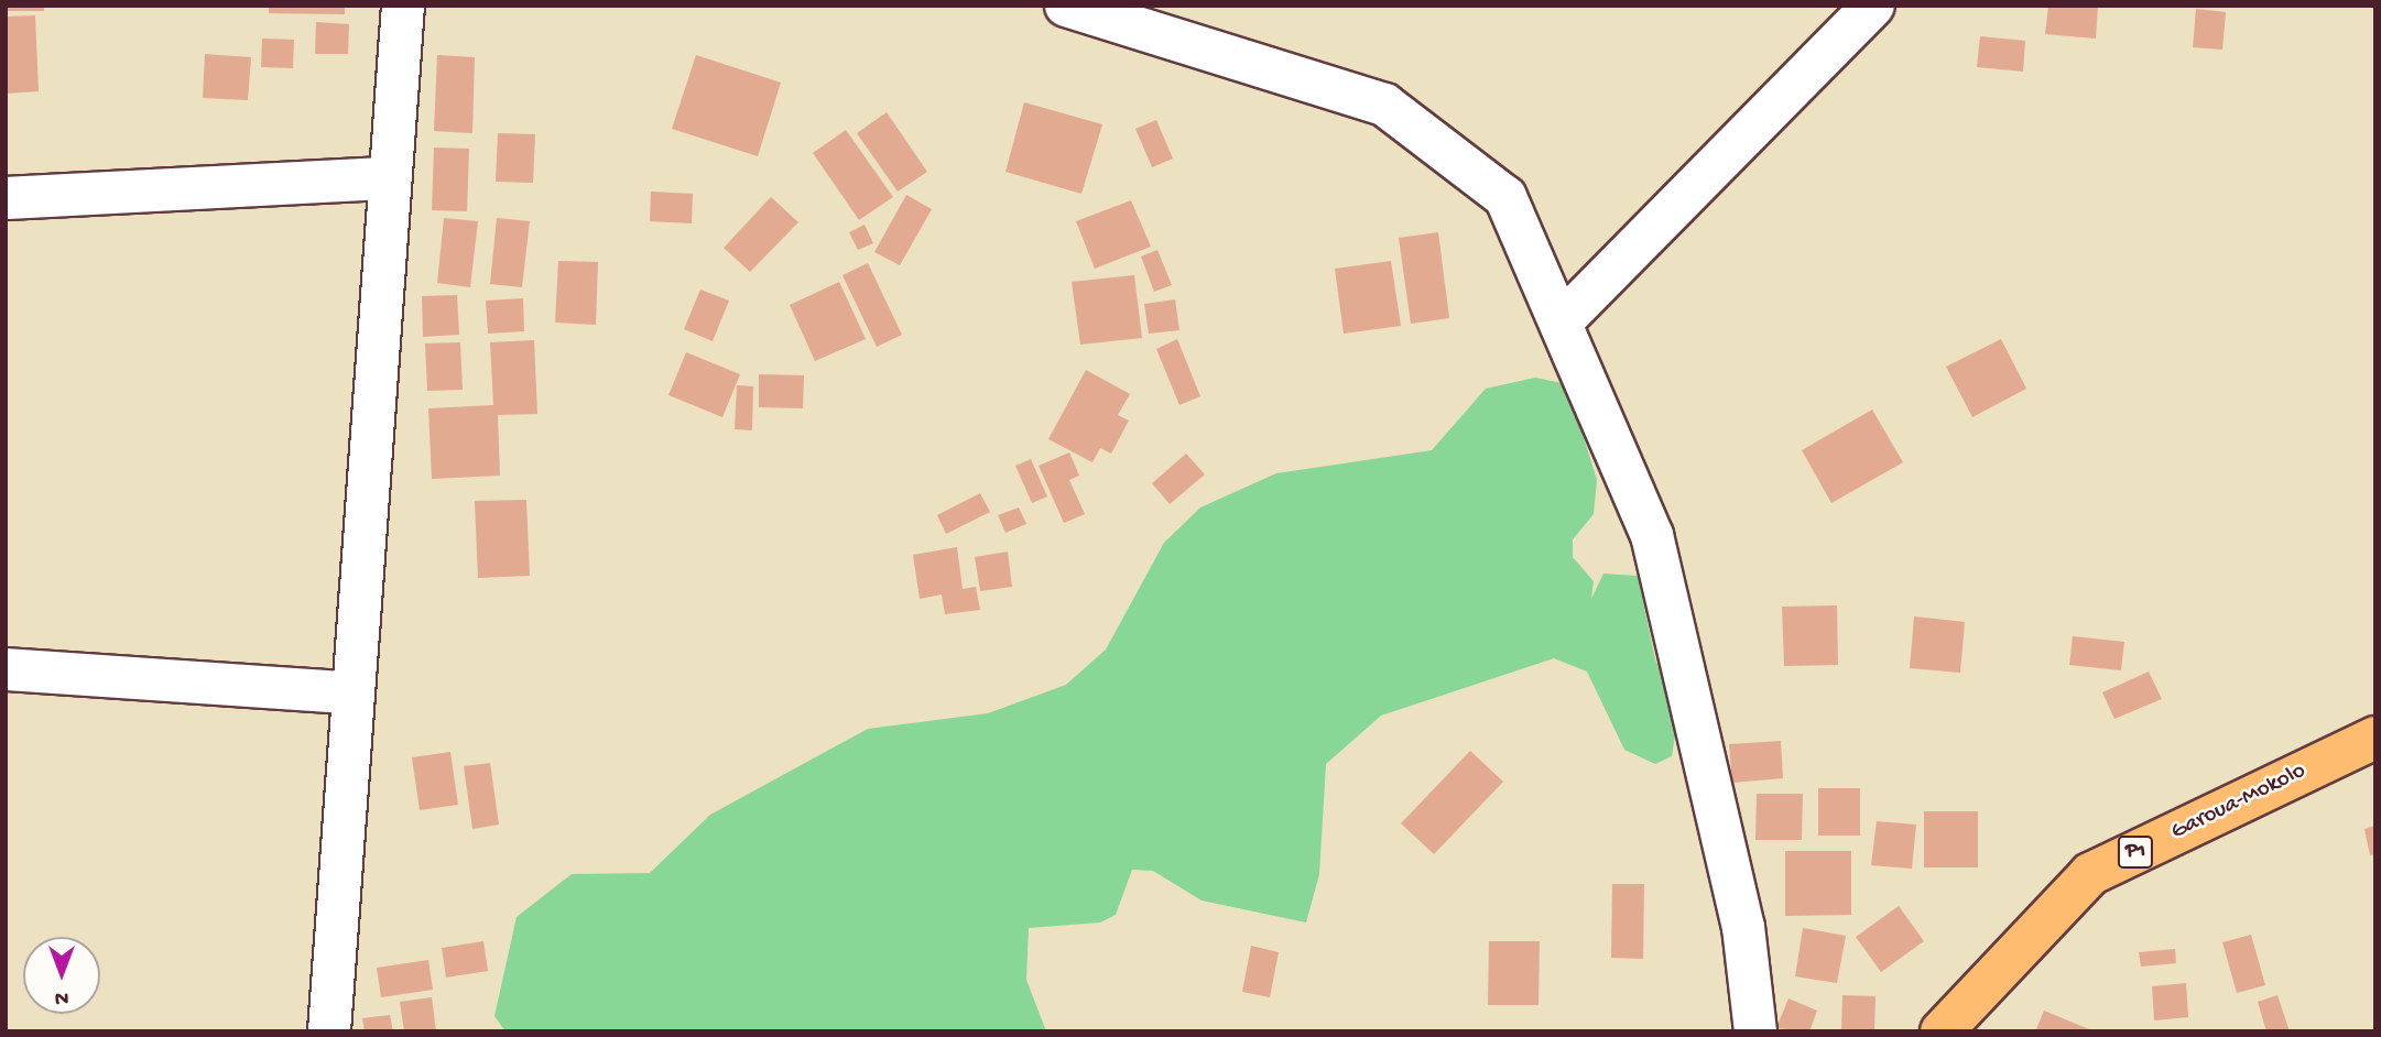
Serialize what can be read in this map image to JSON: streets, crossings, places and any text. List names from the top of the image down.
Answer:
{
  "streets": {
    "main road": ["Garoua-Mokolo", "P1"]
  },
  "north": "bottom"
}
